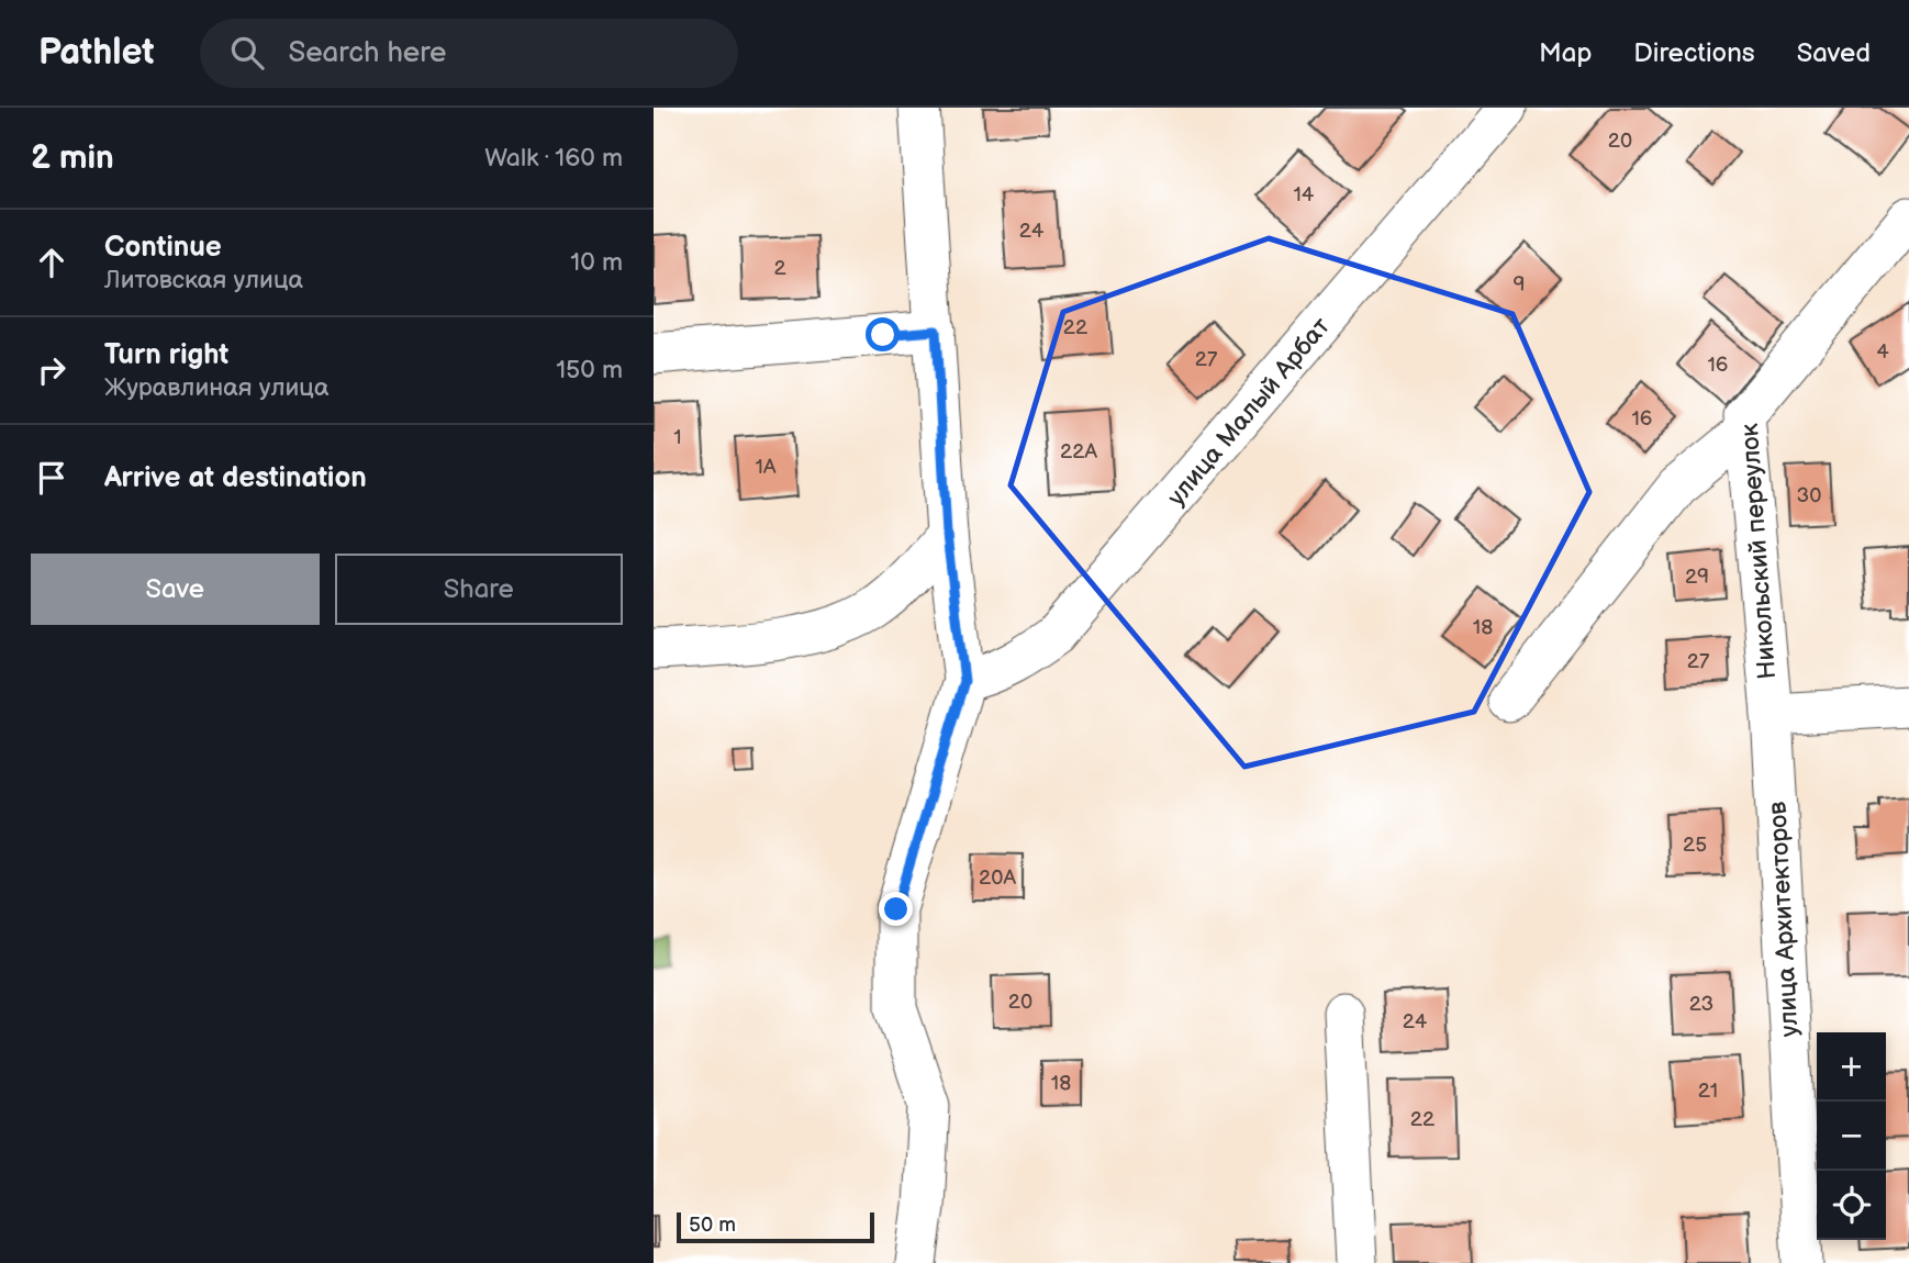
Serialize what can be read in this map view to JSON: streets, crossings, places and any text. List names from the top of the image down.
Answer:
{
  "streets": {
    "street": ["улица Малый Арбат", "Никольский переулок", "улица Архитекторов"]
  },
  "crossings": [
    ["Никольский переулок", "улица Архитекторов"]
  ],
  "house_numbers": [
    "20",
    "14",
    "24",
    "2",
    "9",
    "22",
    "4",
    "27",
    "16",
    "16",
    "1",
    "22А",
    "1А",
    "30",
    "29",
    "18",
    "27",
    "25",
    "20А",
    "20",
    "23",
    "24",
    "18",
    "21",
    "22"
  ],
  "scale_bar": "50 m",
  "page": {
    "header": "Pathlet",
    "search": "Search here",
    "nav": ["Map", "Directions", "Saved"],
    "heading": ["2 min", "Walk · 160 m"],
    "list": [
      ["Continue", "Литовская улица", "10 m"],
      ["Turn right", "Журавлиная улица", "150 m"],
      "Arrive at destination"
    ],
    "buttons": ["Save", "Share"],
    "map_buttons": ["+", "−"],
    "scale": "50 m"
  }
}
